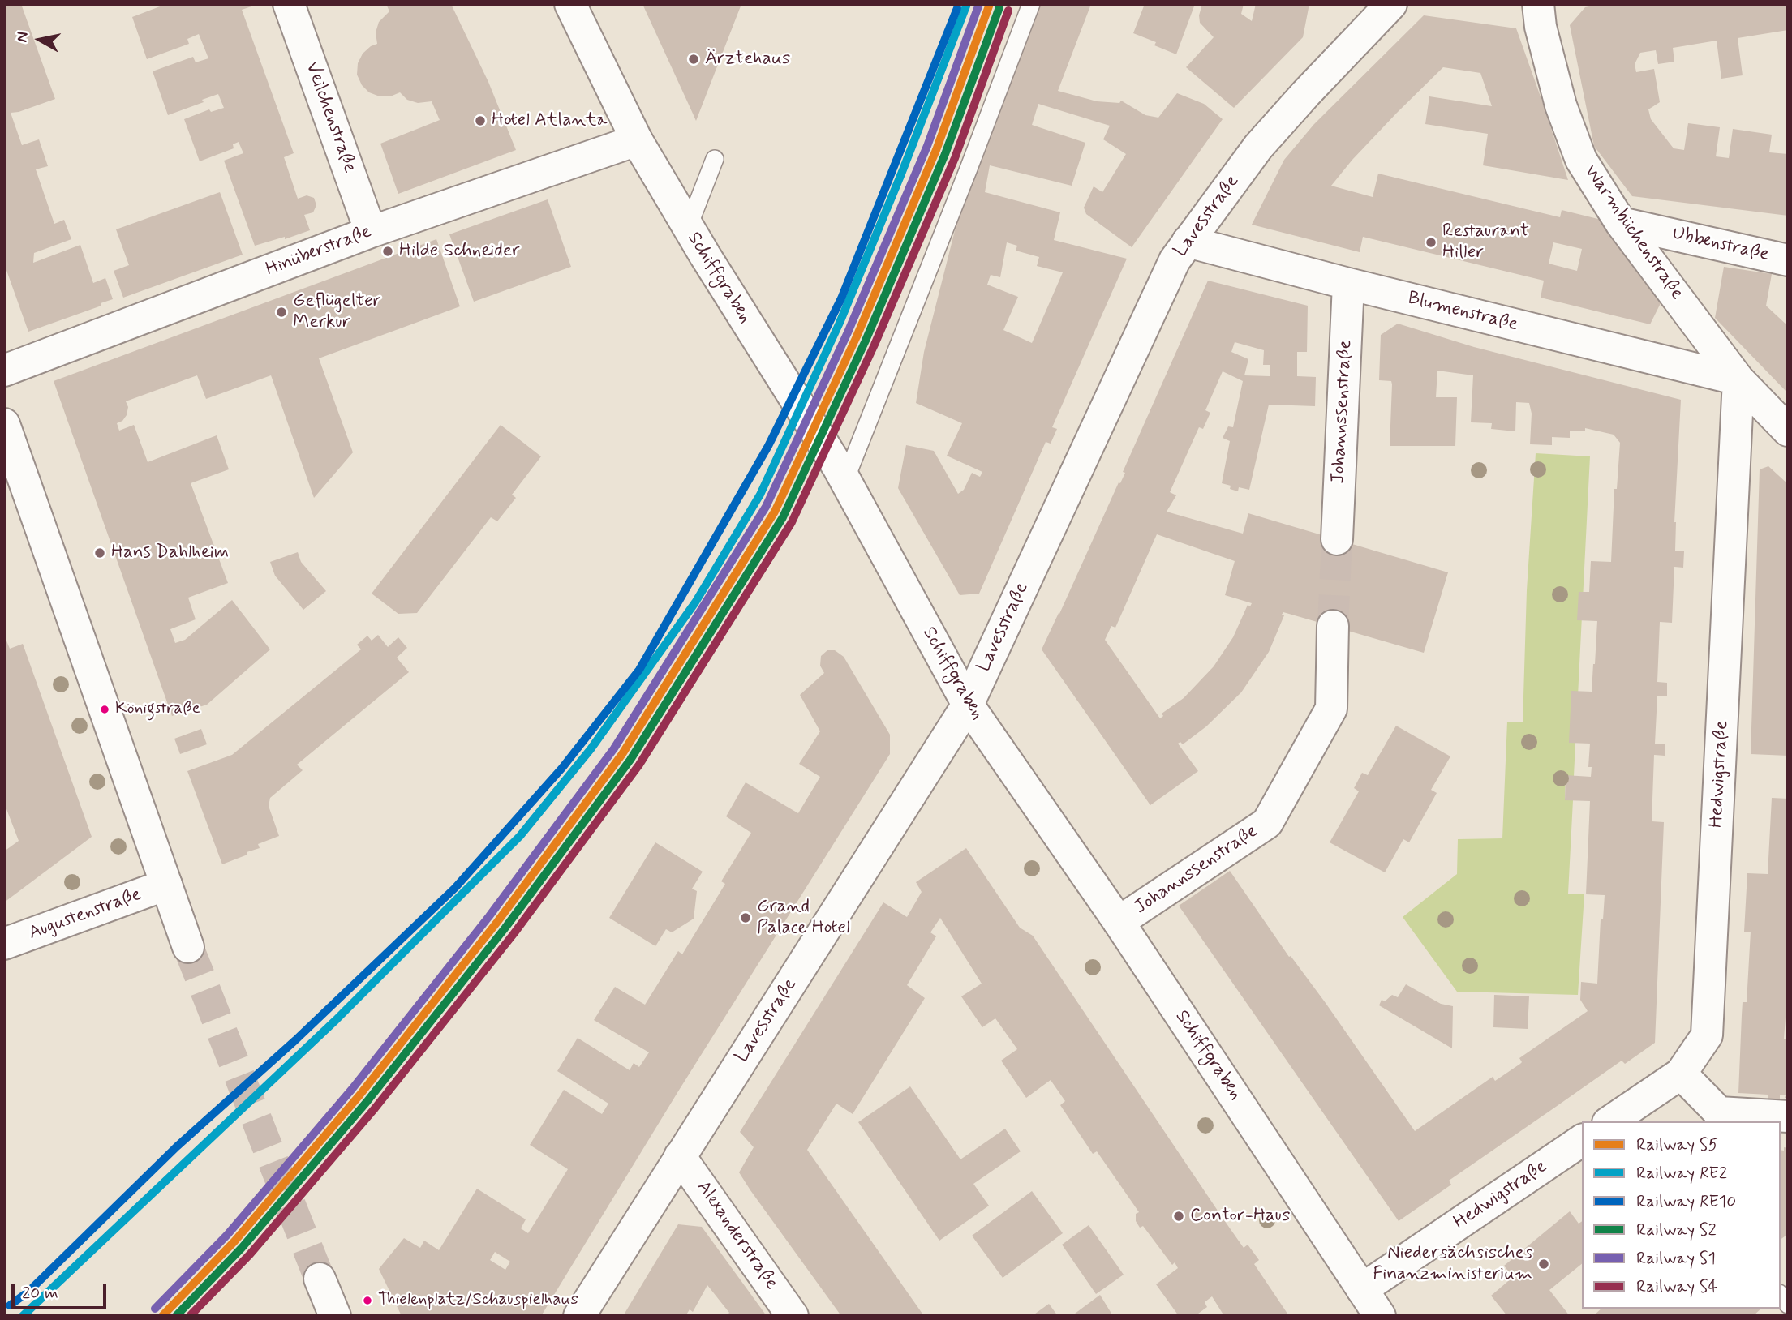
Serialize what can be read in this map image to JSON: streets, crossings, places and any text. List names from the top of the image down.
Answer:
{
  "streets": {
    "street": [
      "Veilchenstraße",
      "Lavesstraße",
      "Warmbüchenstraße",
      "Ubbenstraße",
      "Hinüberstraße",
      "Schiffgraben",
      "Blumenstraße",
      "Johannssenstraße",
      "Hedwigstraße",
      "Augustenstraße",
      "Alexanderstraße"
    ]
  },
  "crossings": [
    ["Veilchenstraße", "Hinüberstraße"],
    ["Lavesstraße", "Schiffgraben"],
    ["Lavesstraße", "Blumenstraße"],
    ["Lavesstraße", "Alexanderstraße"],
    ["Warmbüchenstraße", "Ubbenstraße"],
    ["Warmbüchenstraße", "Blumenstraße"],
    ["Warmbüchenstraße", "Hedwigstraße"],
    ["Hinüberstraße", "Schiffgraben"],
    ["Schiffgraben", "Johannssenstraße"],
    ["Schiffgraben", "Hedwigstraße"],
    ["Blumenstraße", "Johannssenstraße"],
    ["Blumenstraße", "Hedwigstraße"]
  ],
  "places": [
    "Ärztehaus",
    "Hotel Atlanta",
    "Restaurant Hiller",
    "Hilde Schneider",
    "Geflügelter Merkur",
    "Hans Dahlheim",
    "Königstraße",
    "Grand Palace Hotel",
    "Contor-Haus",
    "Niedersächsisches Finanzministerium",
    "Thielenplatz/Schauspielhaus"
  ],
  "lines": [
    "rail line S5",
    "rail line RE2",
    "rail line S1",
    "rail line S2",
    "rail line RE10",
    "rail line S4"
  ],
  "legend": [
    "Railway S5",
    "Railway RE2",
    "Railway RE10",
    "Railway S2",
    "Railway S1",
    "Railway S4"
  ],
  "scale_bar": "20 m",
  "north": "left"
}
